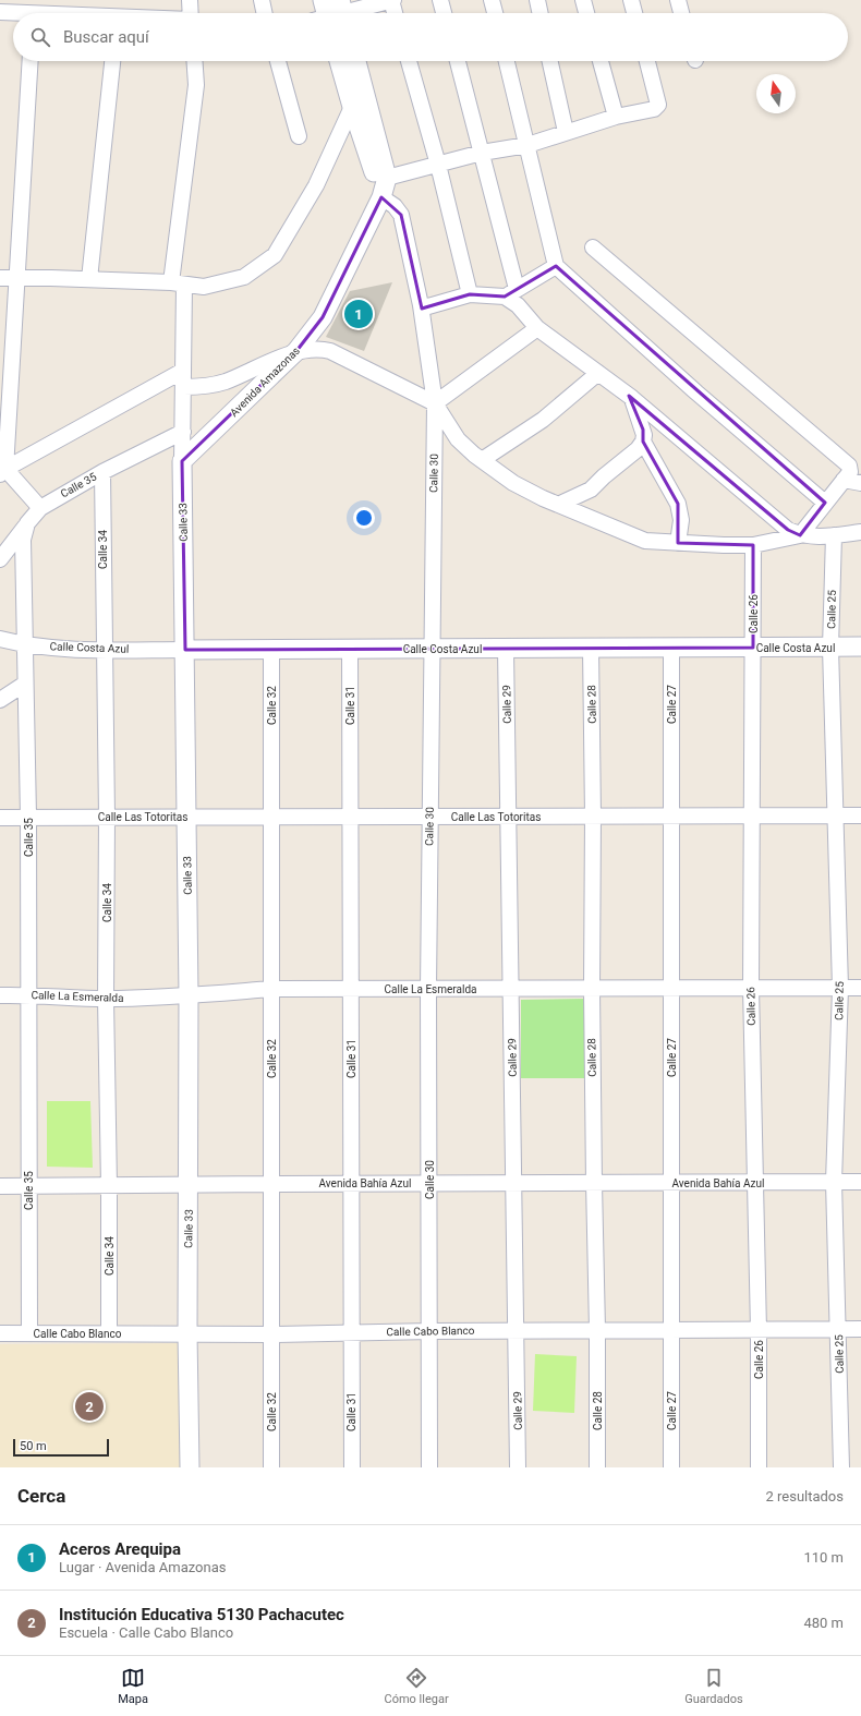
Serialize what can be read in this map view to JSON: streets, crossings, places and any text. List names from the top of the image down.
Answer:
{
  "streets": {
    "street": [
      "Avenida Amazonas",
      "Calle 30",
      "Calle 35",
      "Calle 33",
      "Calle 34",
      "Calle 25",
      "Calle 26",
      "Calle Costa Azul",
      "Calle 29",
      "Calle 28",
      "Calle 27",
      "Calle 32",
      "Calle 31",
      "Calle Las Totoritas",
      "Calle La Esmeralda",
      "Avenida Bahía Azul",
      "Calle Cabo Blanco"
    ]
  },
  "crossings": [
    ["Avenida Amazonas", "Calle 30"],
    ["Avenida Amazonas", "Calle 33"],
    ["Calle 30", "Calle Costa Azul"],
    ["Calle 30", "Calle Las Totoritas"],
    ["Calle 30", "Calle La Esmeralda"],
    ["Calle 30", "Avenida Bahía Azul"],
    ["Calle 30", "Calle Cabo Blanco"],
    ["Calle 35", "Calle 33"],
    ["Calle 35", "Calle 34"],
    ["Calle 35", "Calle Costa Azul"],
    ["Calle 35", "Calle Las Totoritas"],
    ["Calle 35", "Calle La Esmeralda"],
    ["Calle 35", "Avenida Bahía Azul"],
    ["Calle 35", "Calle Cabo Blanco"],
    ["Calle 33", "Calle Costa Azul"],
    ["Calle 33", "Calle Las Totoritas"],
    ["Calle 33", "Calle La Esmeralda"],
    ["Calle 33", "Avenida Bahía Azul"],
    ["Calle 33", "Calle Cabo Blanco"],
    ["Calle 34", "Calle Costa Azul"],
    ["Calle 34", "Calle Las Totoritas"],
    ["Calle 34", "Calle La Esmeralda"],
    ["Calle 34", "Avenida Bahía Azul"],
    ["Calle 34", "Calle Cabo Blanco"],
    ["Calle 25", "Calle Costa Azul"],
    ["Calle 25", "Calle Las Totoritas"],
    ["Calle 25", "Calle La Esmeralda"],
    ["Calle 25", "Avenida Bahía Azul"],
    ["Calle 25", "Calle Cabo Blanco"],
    ["Calle 26", "Calle Costa Azul"],
    ["Calle 26", "Calle Las Totoritas"],
    ["Calle 26", "Calle La Esmeralda"],
    ["Calle 26", "Avenida Bahía Azul"],
    ["Calle 26", "Calle Cabo Blanco"],
    ["Calle Costa Azul", "Calle 29"],
    ["Calle Costa Azul", "Calle 28"],
    ["Calle Costa Azul", "Calle 27"],
    ["Calle Costa Azul", "Calle 32"],
    ["Calle Costa Azul", "Calle 31"],
    ["Calle 29", "Calle Las Totoritas"],
    ["Calle 29", "Calle La Esmeralda"],
    ["Calle 29", "Avenida Bahía Azul"],
    ["Calle 29", "Calle Cabo Blanco"],
    ["Calle 28", "Calle Las Totoritas"],
    ["Calle 28", "Calle La Esmeralda"],
    ["Calle 28", "Avenida Bahía Azul"],
    ["Calle 28", "Calle Cabo Blanco"],
    ["Calle 27", "Calle Las Totoritas"],
    ["Calle 27", "Calle La Esmeralda"],
    ["Calle 27", "Avenida Bahía Azul"],
    ["Calle 27", "Calle Cabo Blanco"],
    ["Calle 32", "Calle Las Totoritas"],
    ["Calle 32", "Calle La Esmeralda"],
    ["Calle 32", "Avenida Bahía Azul"],
    ["Calle 32", "Calle Cabo Blanco"],
    ["Calle 31", "Calle Las Totoritas"],
    ["Calle 31", "Calle La Esmeralda"],
    ["Calle 31", "Avenida Bahía Azul"],
    ["Calle 31", "Calle Cabo Blanco"]
  ],
  "scale_bar": "50 m",
  "north": "top",
  "page": {
    "search": "Buscar aquí",
    "pins": ["1", "2"],
    "scale": "50 m",
    "heading": ["Cerca", "2 resultados"],
    "list": [
      {
        "mark": "1",
        "name": "Aceros Arequipa",
        "note": "Lugar · Avenida Amazonas",
        "value": "110 m"
      },
      {
        "mark": "2",
        "name": "Institución Educativa 5130 Pachacutec",
        "note": "Escuela · Calle Cabo Blanco",
        "value": "480 m"
      }
    ],
    "nav": ["Mapa", "Cómo llegar", "Guardados"]
  }
}
